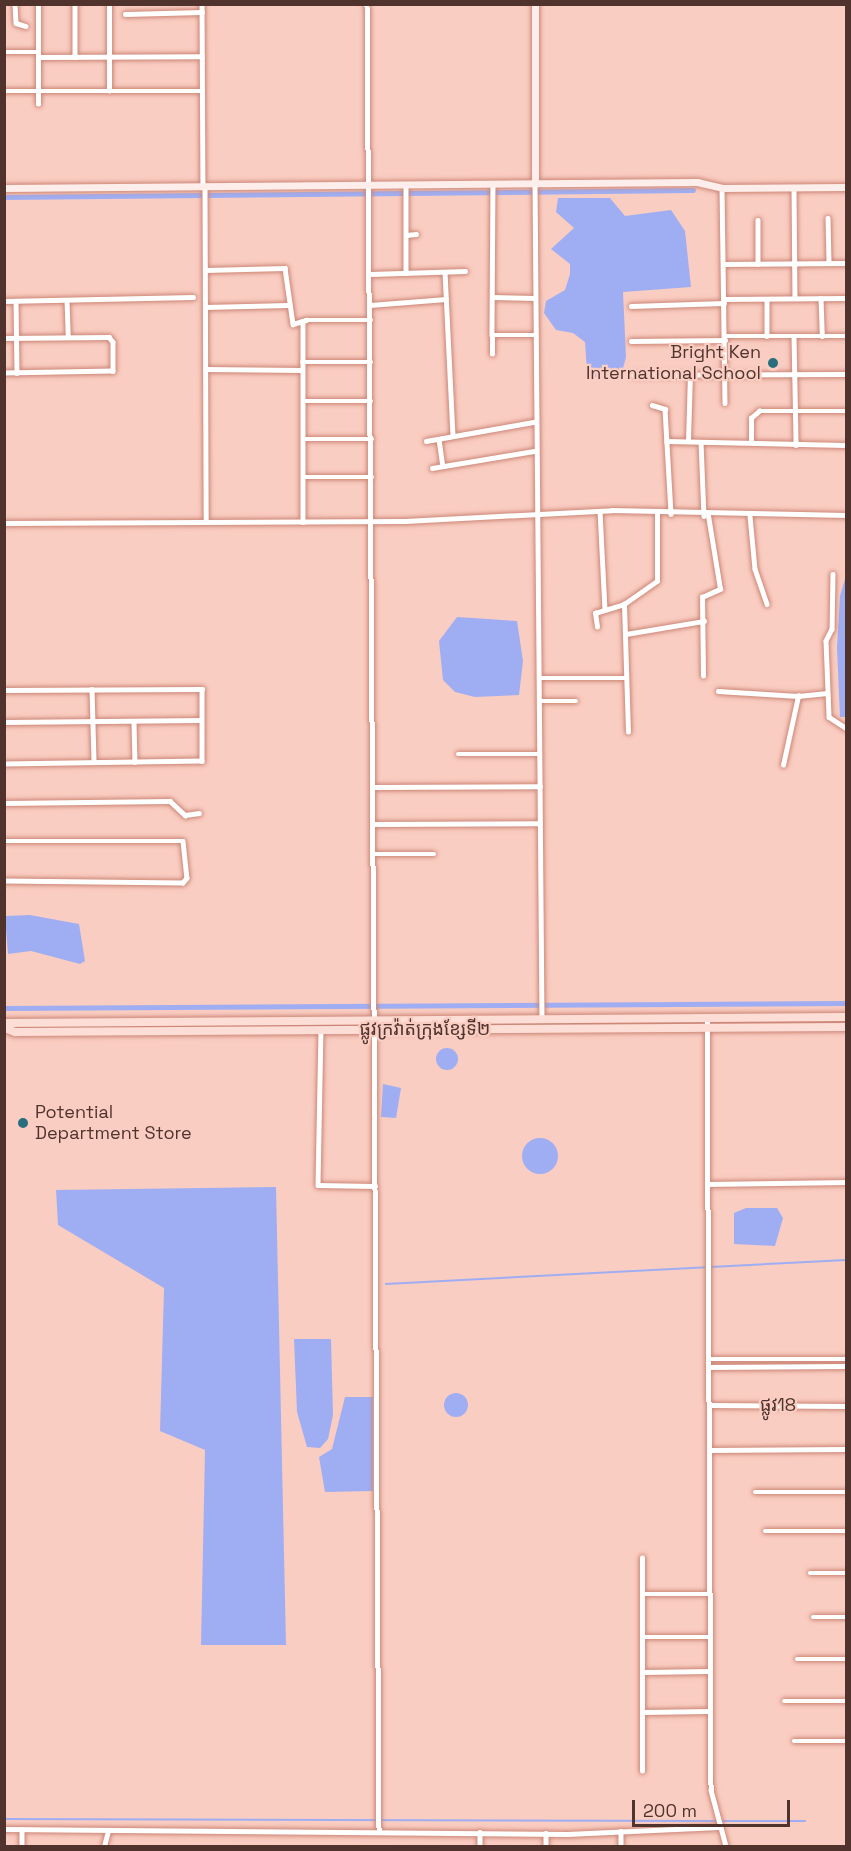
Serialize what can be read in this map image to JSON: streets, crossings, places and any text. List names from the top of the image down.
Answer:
{
  "streets": {
    "main road": ["ផ្លូវក្រវ៉ាត់ក្រុងខ្សែទី២"],
    "street": ["ផ្លូវ18"]
  },
  "places": ["Bright Ken International School", "Potential Department Store"],
  "scale_bar": "200 m"
}
